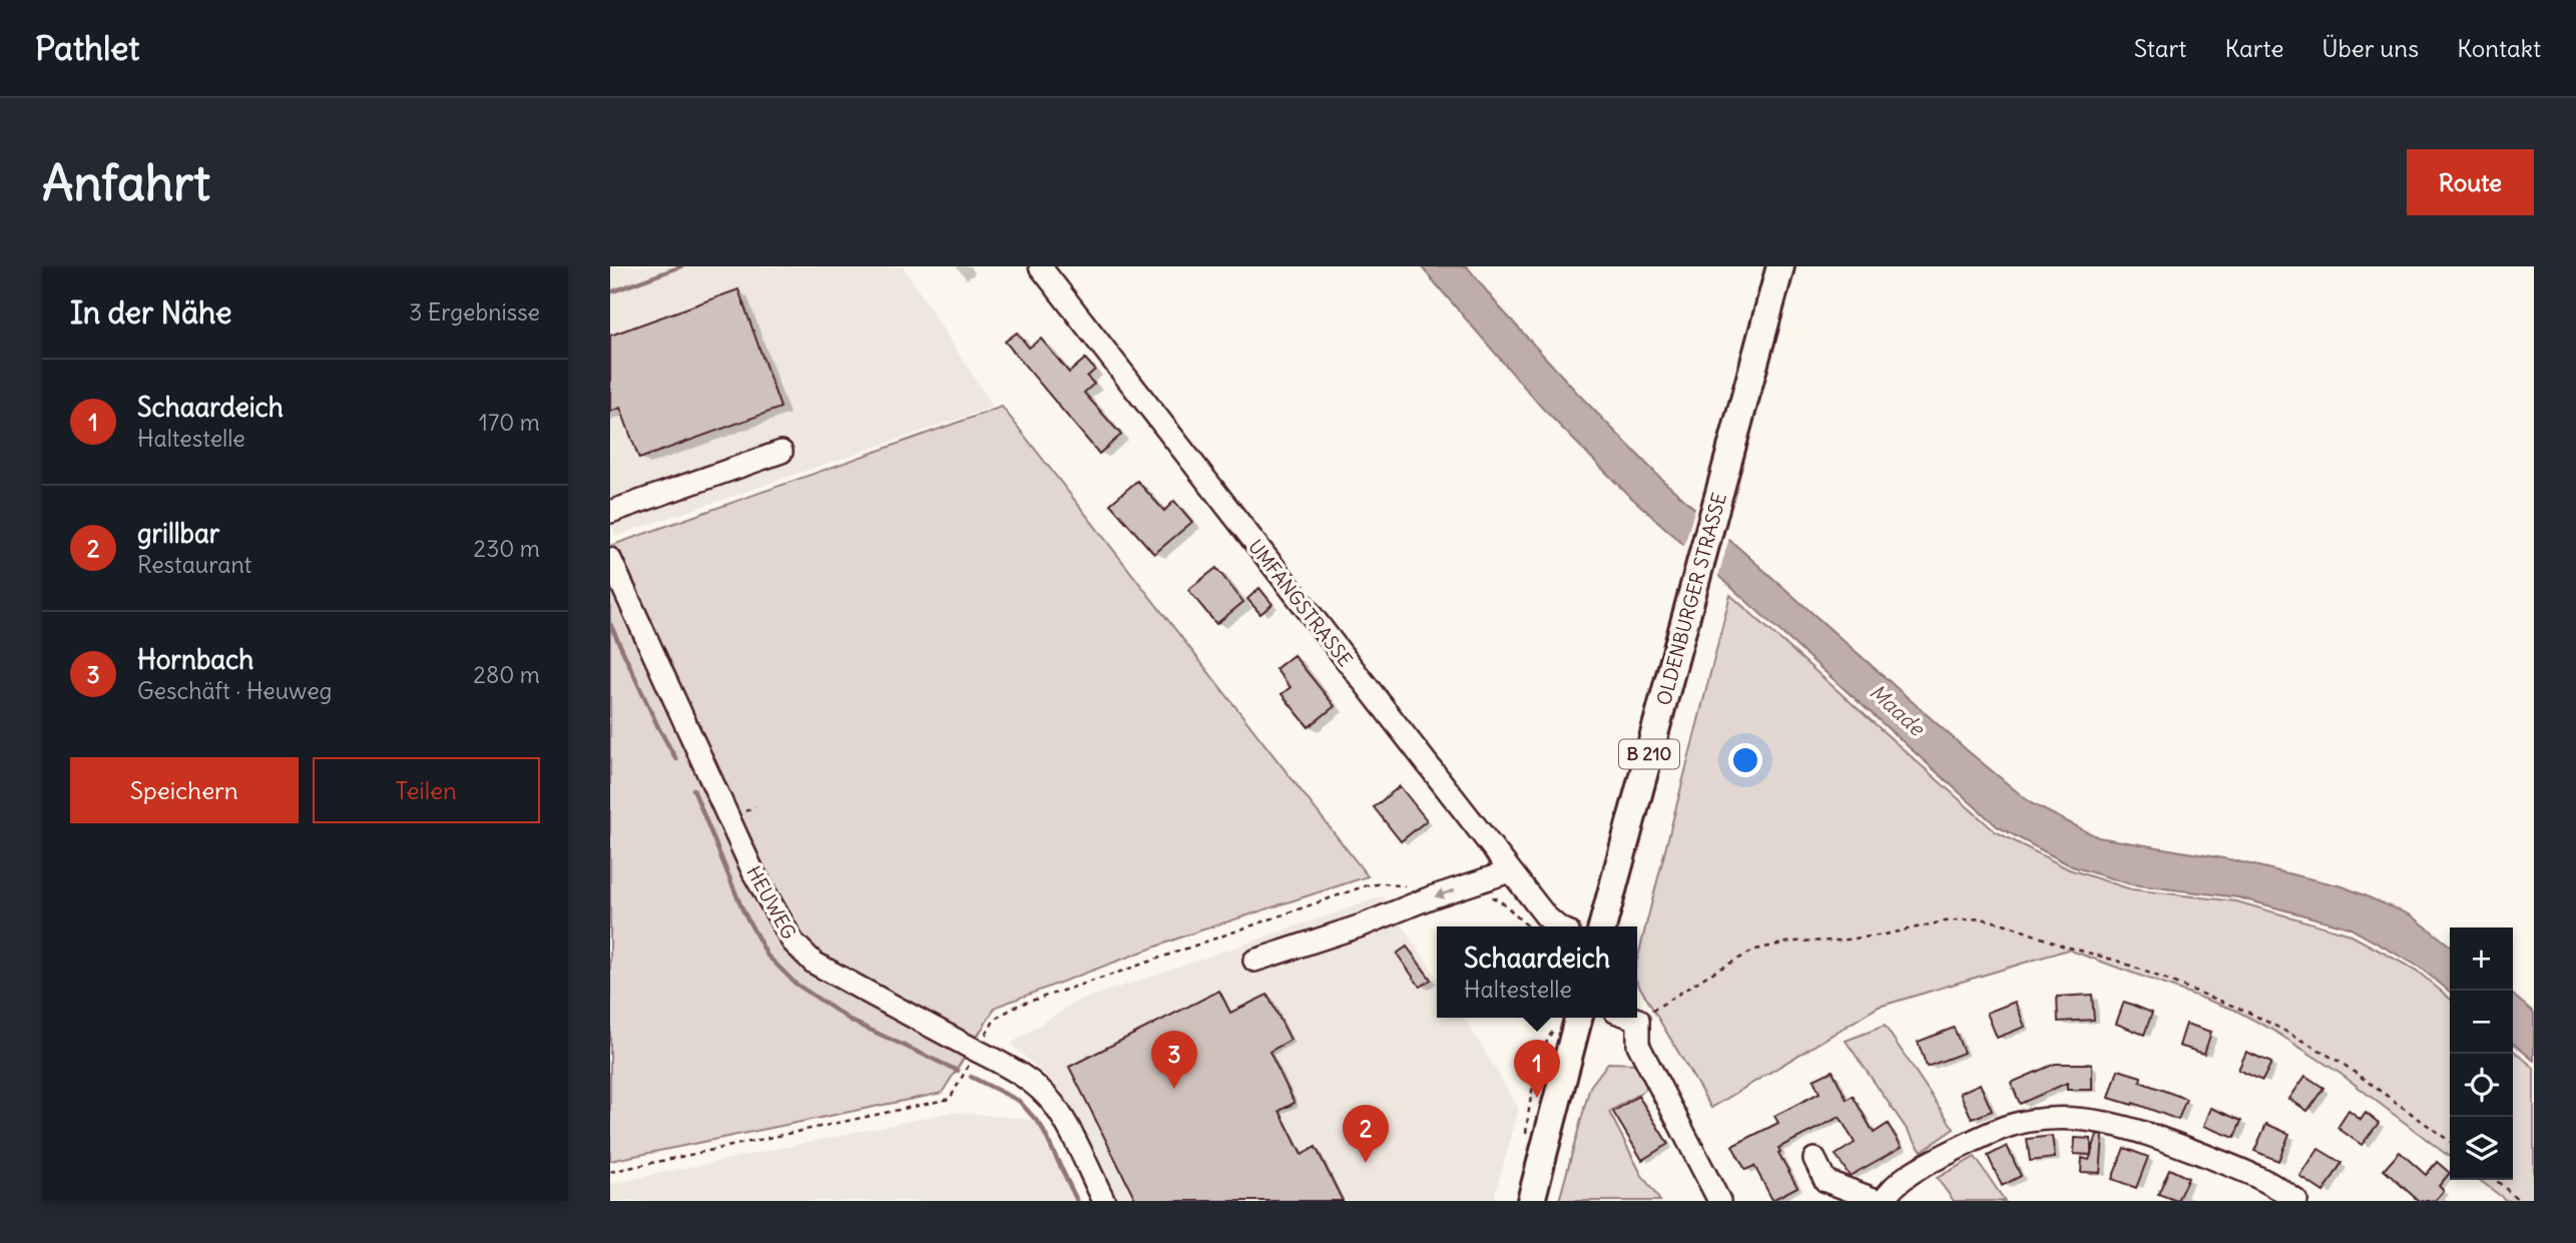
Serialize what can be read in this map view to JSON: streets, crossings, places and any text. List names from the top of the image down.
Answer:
{
  "streets": {
    "main road": ["OLDENBURGER STRASSE", "B 210"],
    "street": ["UMFANGSTRASSE", "HEUWEG"]
  },
  "water": ["Maade"],
  "page": {
    "header": "Pathlet",
    "nav": [
      "Start",
      "Karte",
      "Über uns",
      "Kontakt"
    ],
    "buttons": [
      "Route",
      ["Speichern", "Teilen"]
    ],
    "title": "Anfahrt",
    "heading": ["In der Nähe", "3 Ergebnisse"],
    "list": [
      {
        "mark": "1",
        "name": "Schaardeich",
        "note": "Haltestelle",
        "value": "170 m"
      },
      {
        "mark": "2",
        "name": "grillbar",
        "note": "Restaurant",
        "value": "230 m"
      },
      {
        "mark": "3",
        "name": "Hornbach",
        "note": "Geschäft · Heuweg",
        "value": "280 m"
      }
    ],
    "popup": ["Schaardeich", "Haltestelle"],
    "map_buttons": ["+", "−"],
    "pins": ["3", "1", "2"]
  }
}
